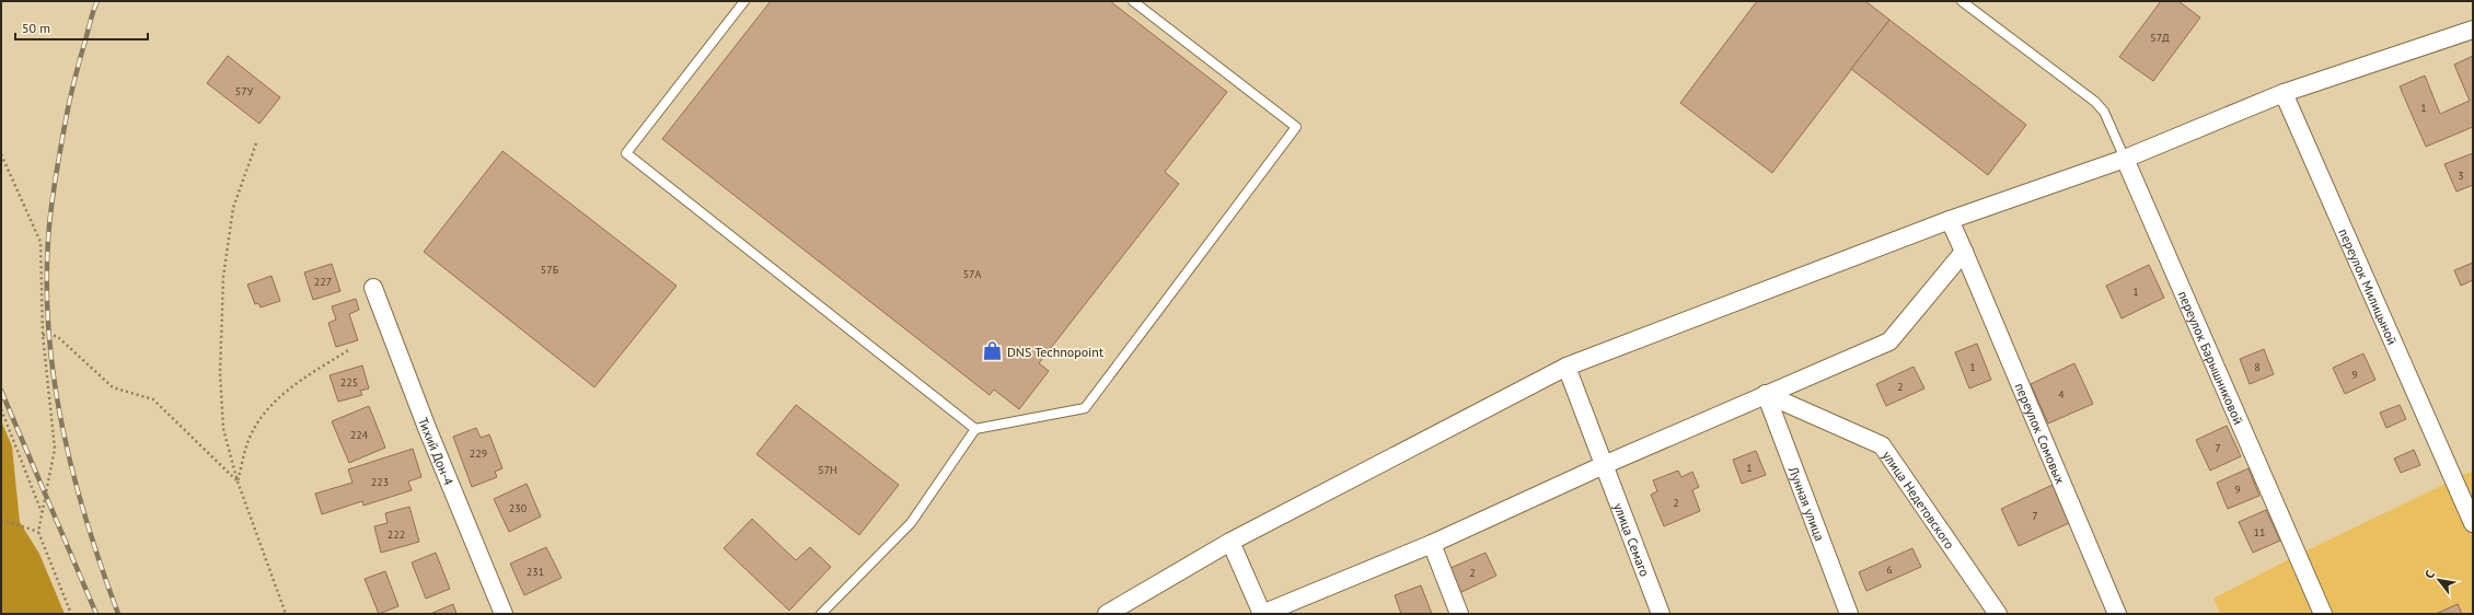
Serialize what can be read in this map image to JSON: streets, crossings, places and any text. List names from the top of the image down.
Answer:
{
  "streets": {
    "street": [
      "переулок Милицыной",
      "переулок Барышниковой",
      "переулок Сомовых",
      "Тихий Дон-4",
      "улица Недетовского",
      "Лунная улица",
      "улица Семаго"
    ]
  },
  "crossings": [
    ["улица Недетовского", "Лунная улица"]
  ],
  "places": {
    "shop": ["DNS Technopoint"]
  },
  "house_numbers": [
    "57Д",
    "57У",
    "1",
    "3",
    "57Б",
    "57А",
    "227",
    "1",
    "1",
    "8",
    "9",
    "225",
    "2",
    "4",
    "224",
    "7",
    "229",
    "1",
    "57Н",
    "223",
    "9",
    "2",
    "230",
    "7",
    "11",
    "222",
    "6",
    "231",
    "2"
  ],
  "scale_bar": "50 m",
  "north": "top left"
}
